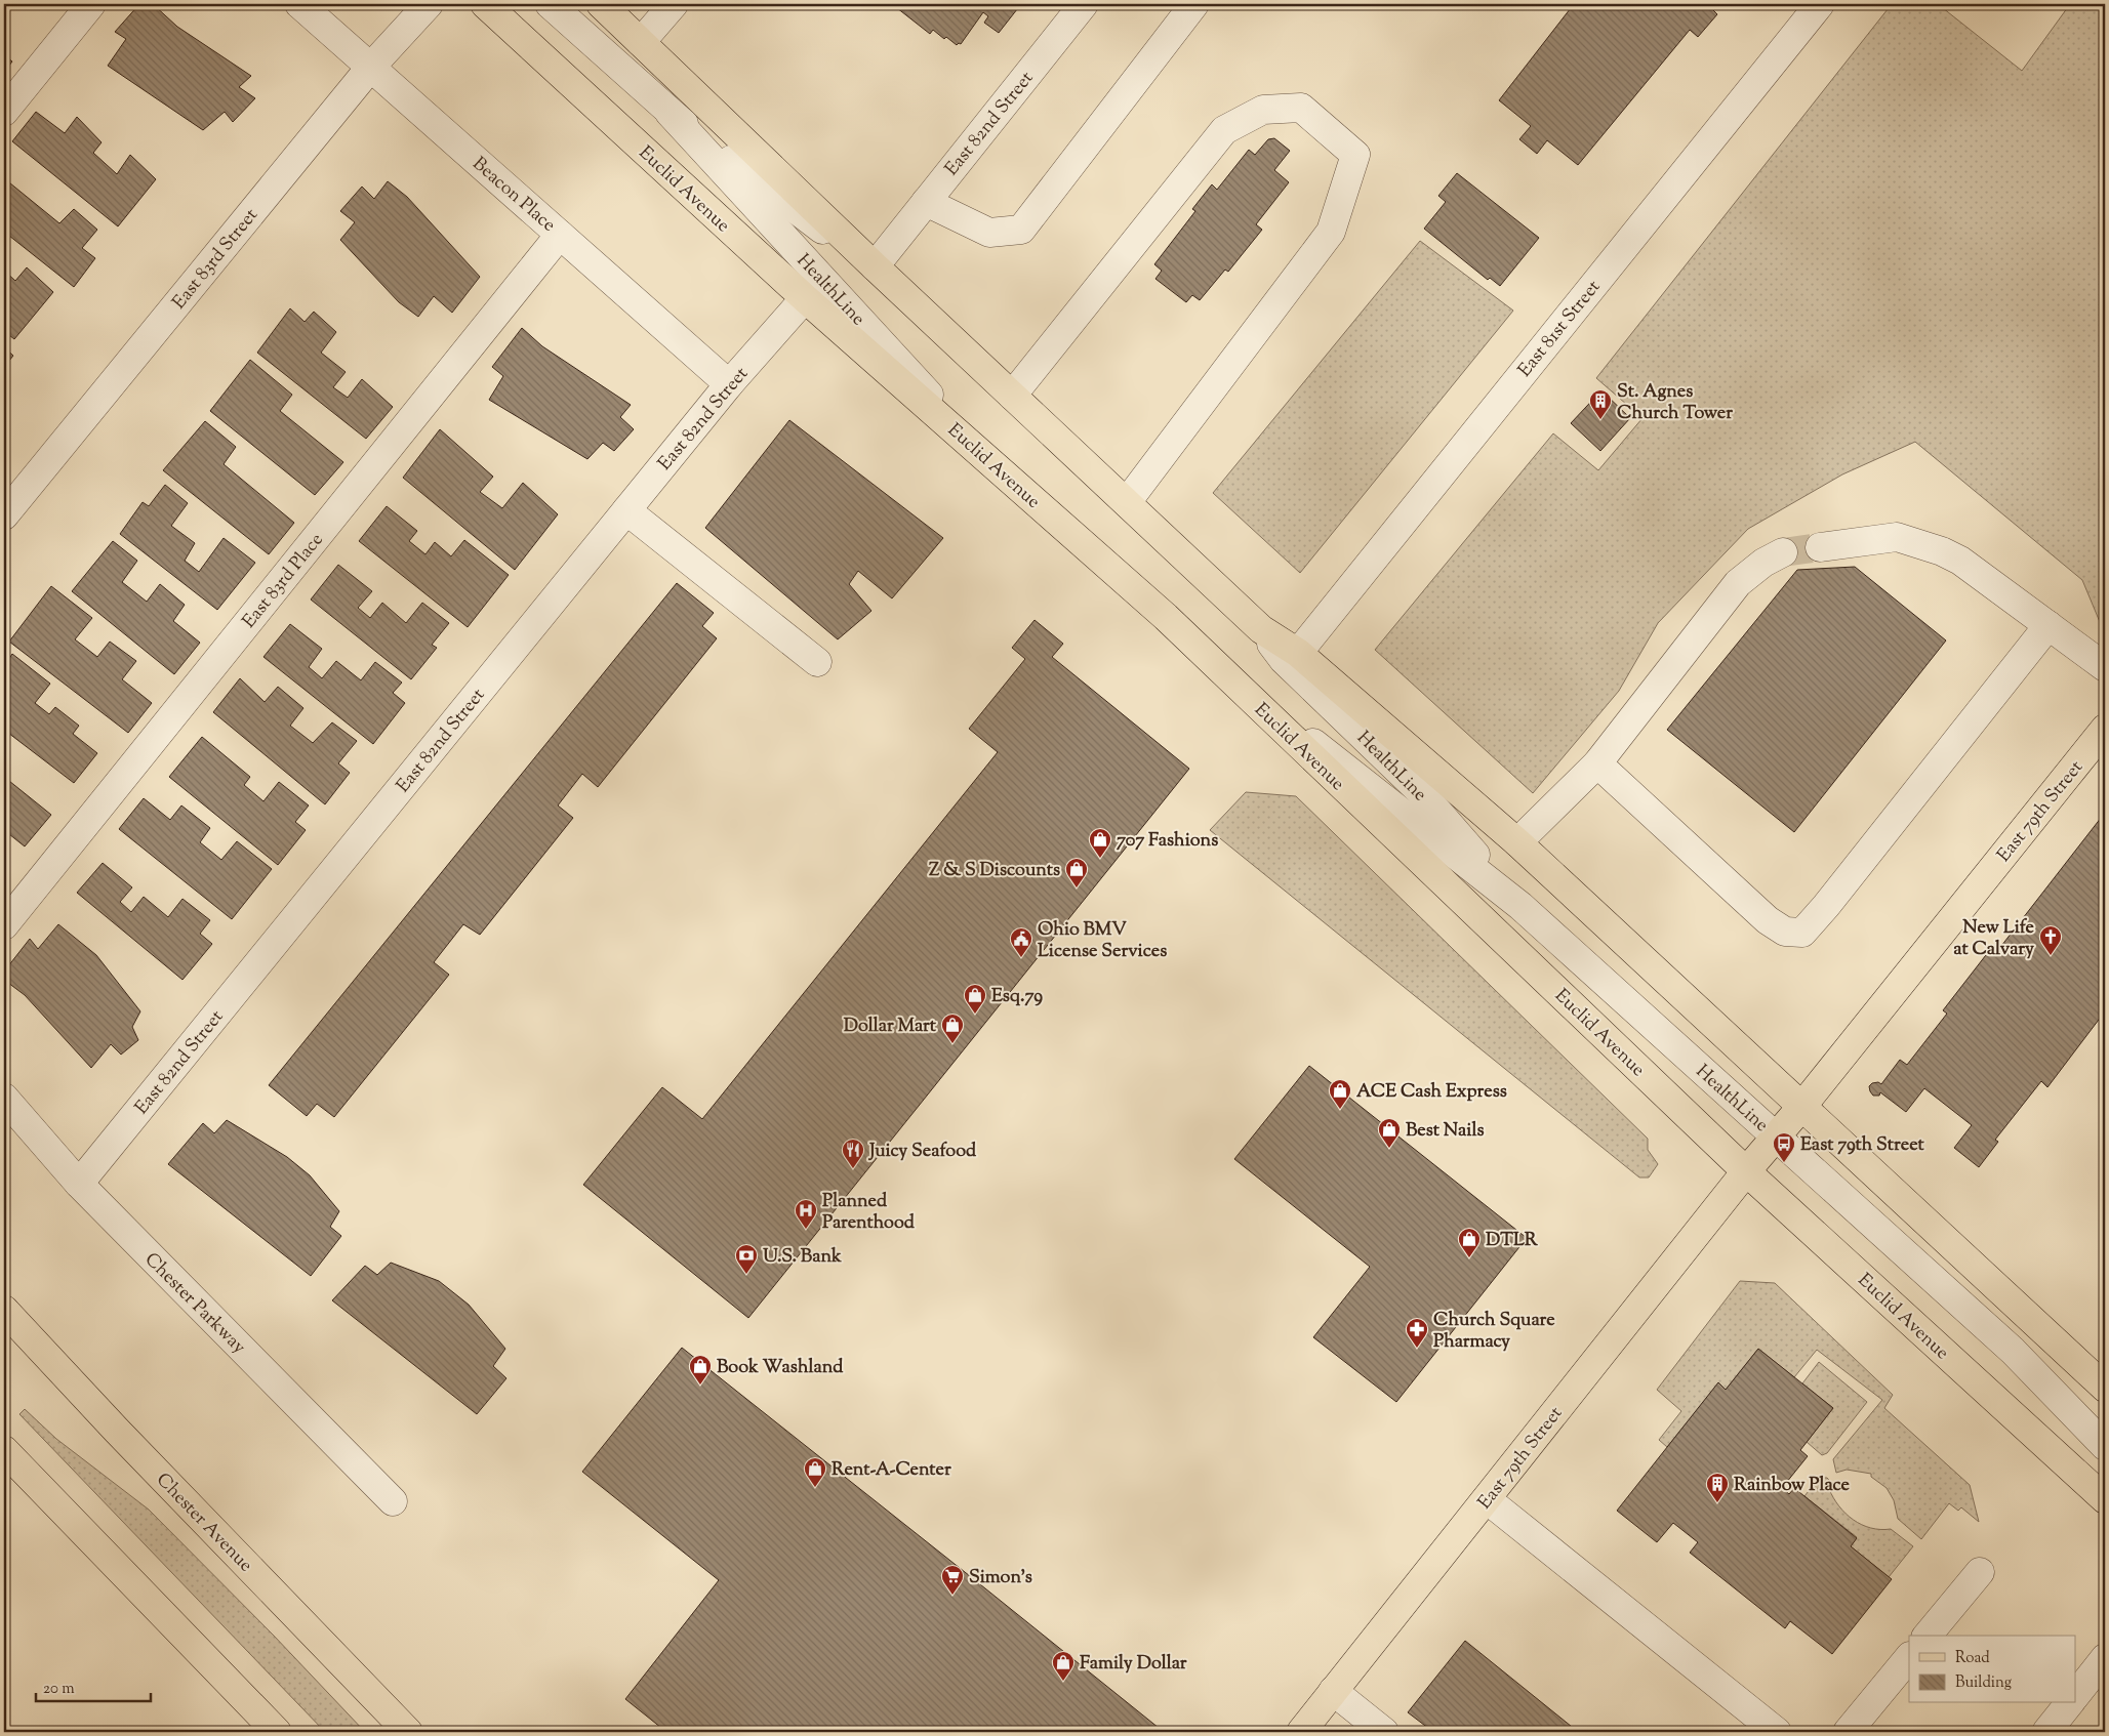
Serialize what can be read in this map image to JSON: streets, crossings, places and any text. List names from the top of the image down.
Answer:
{
  "streets": {
    "main road": ["Euclid Avenue", "East 79th Street", "Chester Avenue"],
    "street": [
      "East 82nd Street",
      "Beacon Place",
      "East 83rd Street",
      "HealthLine",
      "East 81st Street",
      "East 83rd Place",
      "Chester Parkway"
    ]
  },
  "crossings": [
    ["East 82nd Street", "Euclid Avenue"],
    ["East 82nd Street", "Beacon Place"],
    ["East 82nd Street", "Chester Parkway"],
    ["Euclid Avenue", "HealthLine"],
    ["Euclid Avenue", "East 79th Street"],
    ["Beacon Place", "East 83rd Street"],
    ["Beacon Place", "East 83rd Place"],
    ["HealthLine", "East 79th Street"]
  ],
  "places": {
    "building": ["St. Agnes Church Tower", "Rainbow Place"],
    "shop": [
      "707 Fashions",
      "Z & S Discounts",
      "Esq.79",
      "Dollar Mart",
      "ACE Cash Express",
      "Best Nails",
      "DTLR",
      "Book Washland",
      "Rent-A-Center",
      "Family Dollar"
    ],
    "church": ["New Life at Calvary"],
    "public building": ["Ohio BMV License Services"],
    "bus stop": ["East 79th Street"],
    "restaurant": ["Juicy Seafood"],
    "hospital": ["Planned Parenthood"],
    "bank": ["U.S. Bank"],
    "pharmacy": ["Church Square Pharmacy"],
    "supermarket": ["Simon's"]
  },
  "legend": ["Road", "Building"],
  "scale_bar": "20 m"
}
